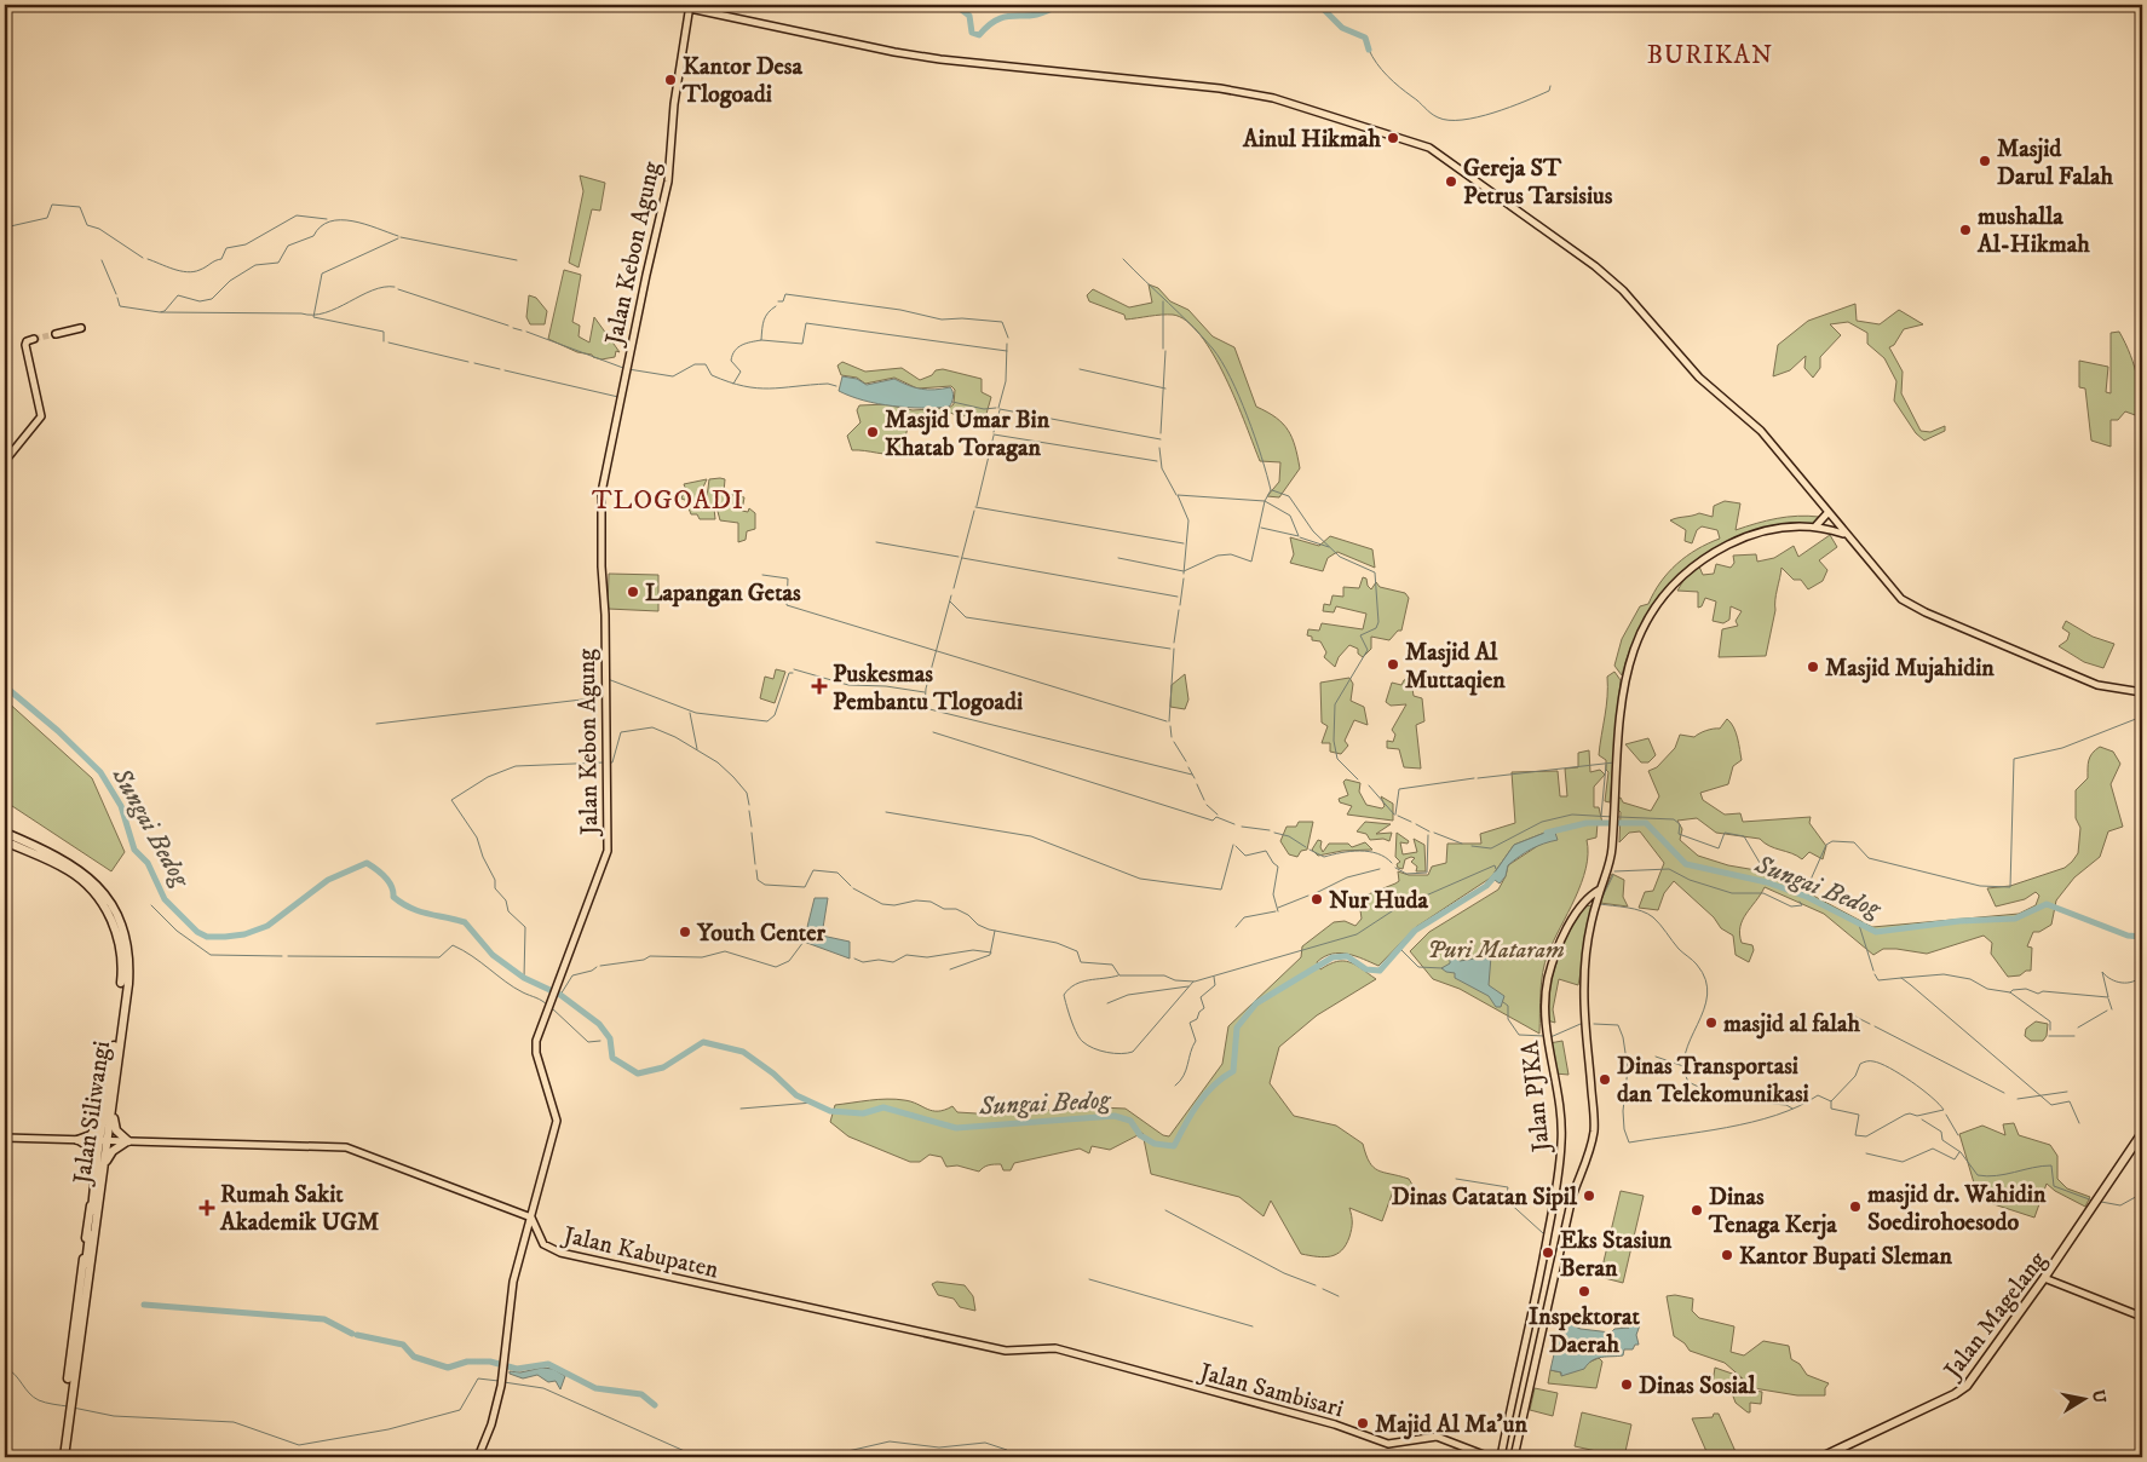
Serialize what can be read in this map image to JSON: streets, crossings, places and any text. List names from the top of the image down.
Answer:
{
  "streets": {
    "highway": ["Jalan Siliwangi", "Jalan Magelang"],
    "main road": [
      "Jalan Kebon Agung",
      "Jalan PJKA",
      "Jalan Kabupaten",
      "Jalan Sambisari"
    ]
  },
  "crossings": [
    ["Jalan Kebon Agung", "Jalan Kabupaten"],
    ["Jalan Siliwangi", "Jalan Kabupaten"],
    ["Jalan Kabupaten", "Jalan Sambisari"]
  ],
  "districts": ["BURIKAN", "TLOGOADI"],
  "water": ["Sungai Bedog"],
  "parks": ["Puri Mataram"],
  "places": {
    "other": [
      "Kantor Desa Tlogoadi",
      "Ainul Hikmah",
      "Masjid Darul Falah",
      "Gereja ST Petrus Tarsisius",
      "mushalla Al-Hikmah",
      "Masjid Umar Bin Khatab Toragan",
      "Lapangan Getas",
      "Masjid Al Muttaqien",
      "Masjid Mujahidin",
      "Nur Huda",
      "Youth Center",
      "masjid al falah",
      "Dinas Transportasi dan Telekomunikasi",
      "Dinas Catatan Sipil",
      "masjid dr. Wahidin Soedirohoesodo",
      "Dinas Tenaga Kerja",
      "Eks Stasiun Beran",
      "Kantor Bupati Sleman",
      "Inspektorat Daerah",
      "Dinas Sosial",
      "Majid Al Ma'un"
    ],
    "health": ["Puskesmas Pembantu Tlogoadi", "Rumah Sakit Akademik UGM"]
  },
  "north": "right"
}
